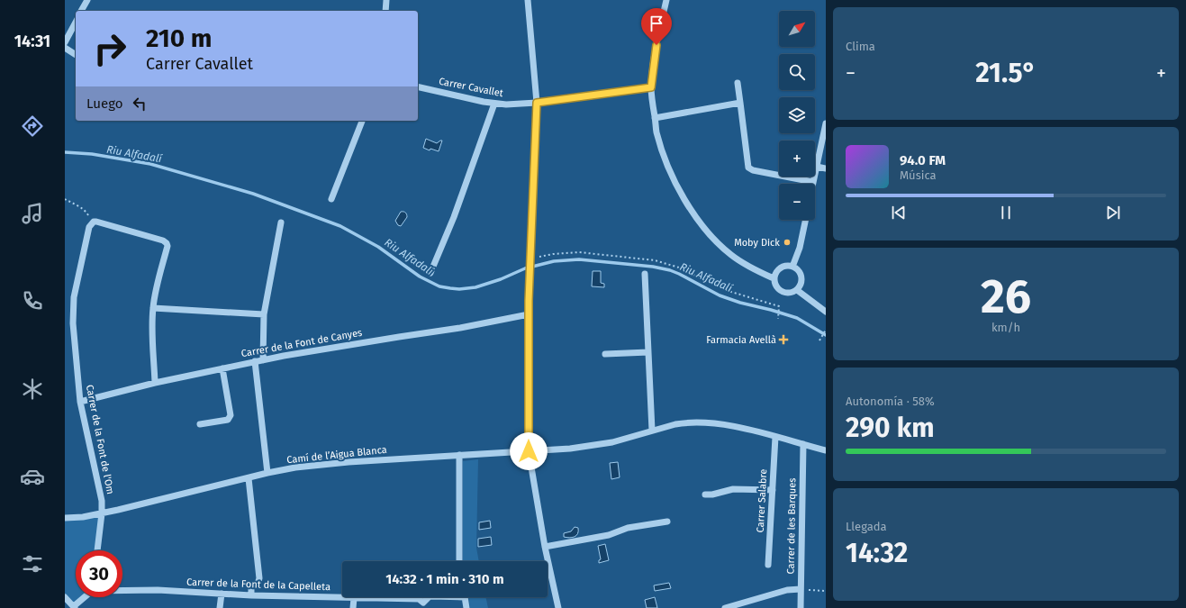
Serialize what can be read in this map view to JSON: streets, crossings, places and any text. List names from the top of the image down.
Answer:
{
  "streets": {
    "street": [
      "Carrer Cavallet",
      "Carrer de la Font de Canyes",
      "Carrer de la Font de l'Om",
      "Camí de l’Aigua Blanca",
      "Carrer Salabre",
      "Carrer de les Barques",
      "Carrer de la Font de la Capelleta"
    ]
  },
  "crossings": [
    ["Carrer de la Font de Canyes", "Carrer de la Font de l'Om"],
    ["Carrer de la Font de l'Om", "Camí de l’Aigua Blanca"],
    ["Camí de l’Aigua Blanca", "Carrer Salabre"],
    ["Camí de l’Aigua Blanca", "Carrer de les Barques"]
  ],
  "water": ["Riu Alfadalí"],
  "places": {
    "other": ["Moby Dick"],
    "health": ["Farmacia Avellà"]
  },
  "north": "top right",
  "page": {
    "tabs": "14:31",
    "tile": [
      "Clima",
      ["26", "km/h"],
      ["Autonomía · 58%", "290 km"],
      ["Llegada", "14:32"]
    ],
    "map_buttons": ["+", "−"],
    "turn": ["210 m", "Carrer Cavallet"],
    "heat": ["−", "21.5°", "+"],
    "then": "Luego",
    "song": ["94.0 FM", "Música"],
    "limit": "30",
    "trip": "14:32 · 1 min · 310 m"
  }
}
